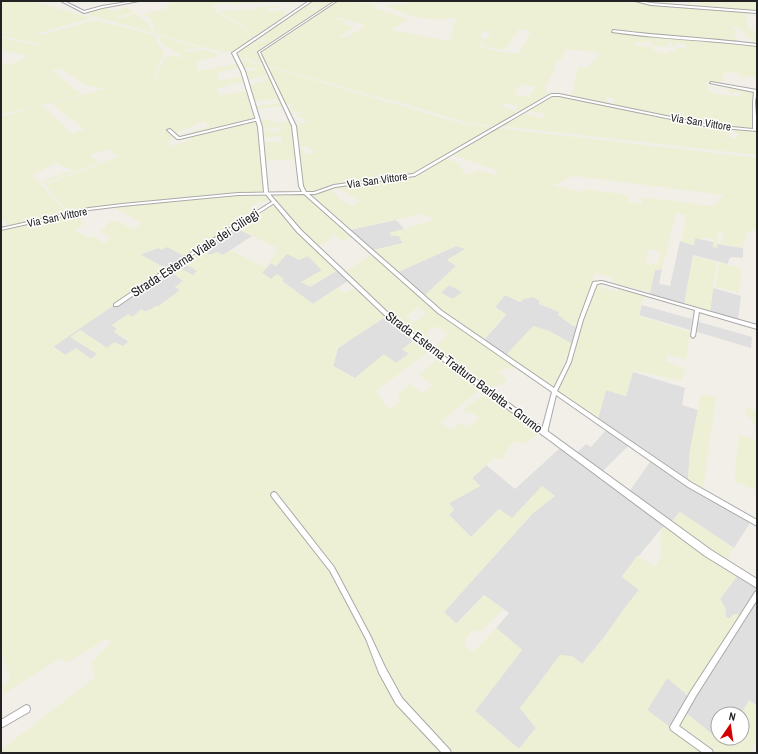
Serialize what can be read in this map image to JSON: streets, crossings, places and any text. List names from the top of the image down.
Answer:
{
  "streets": {
    "street": ["Via San Vittore", "Strada Esterna Viale dei Ciliegi", "Strada Esterna Tratturo Barletta - Grumo"]
  },
  "crossings": [
    ["Via San Vittore", "Strada Esterna Tratturo Barletta - Grumo"],
    ["Strada Esterna Viale dei Ciliegi", "Strada Esterna Tratturo Barletta - Grumo"]
  ],
  "north": "top"
}
